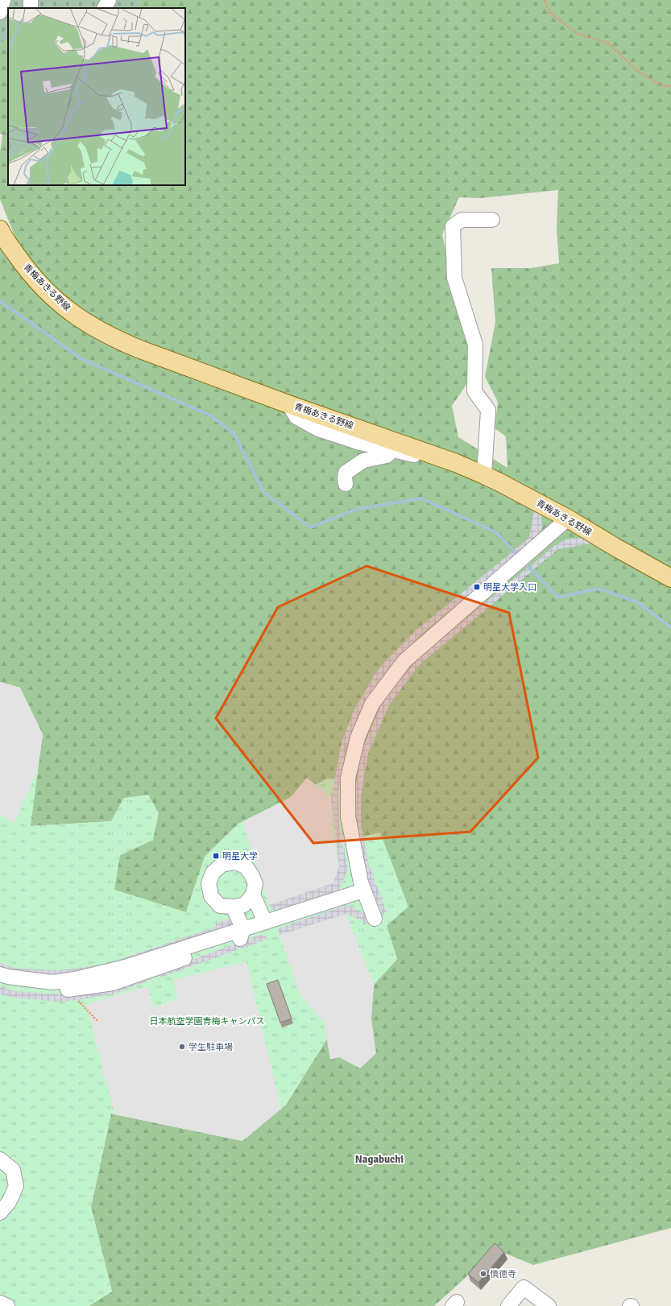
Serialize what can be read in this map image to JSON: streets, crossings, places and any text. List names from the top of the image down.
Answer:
{
  "streets": {
    "main road": ["青梅あきる野線"]
  },
  "districts": ["Nagabuchi"],
  "parks": ["日本航空学園青梅キャンパス"],
  "places": {
    "transit": ["明星大学入口", "明星大学"],
    "other": ["学生駐車場", "慎徳寺"]
  }
}
